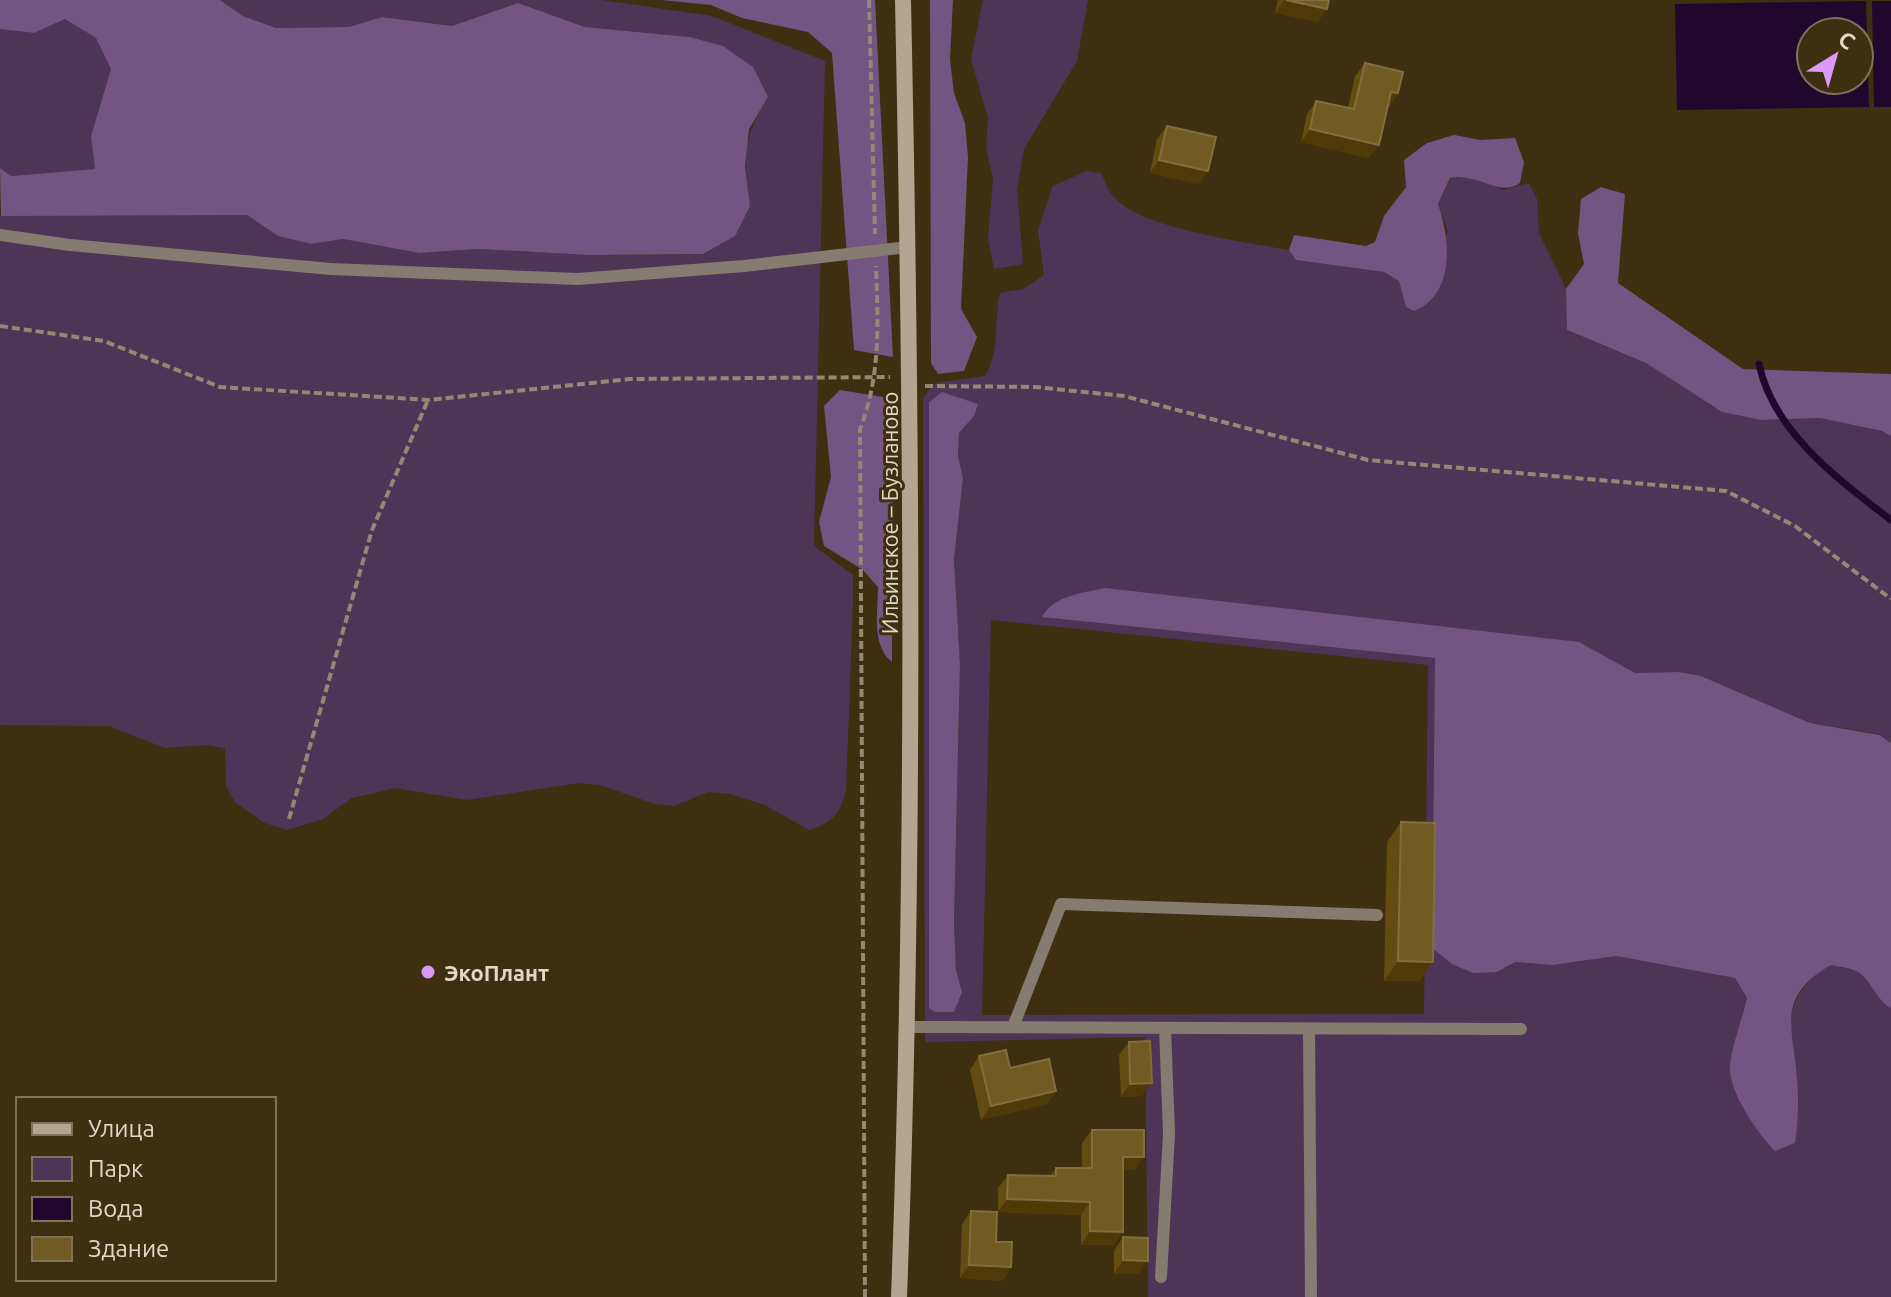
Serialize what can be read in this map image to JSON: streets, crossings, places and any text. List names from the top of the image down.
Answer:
{
  "streets": {
    "street": ["Ильинское – Бузланово"]
  },
  "places": ["ЭкоПлант"],
  "legend": [
    "Улица",
    "Парк",
    "Вода",
    "Здание"
  ],
  "north": "top right"
}
